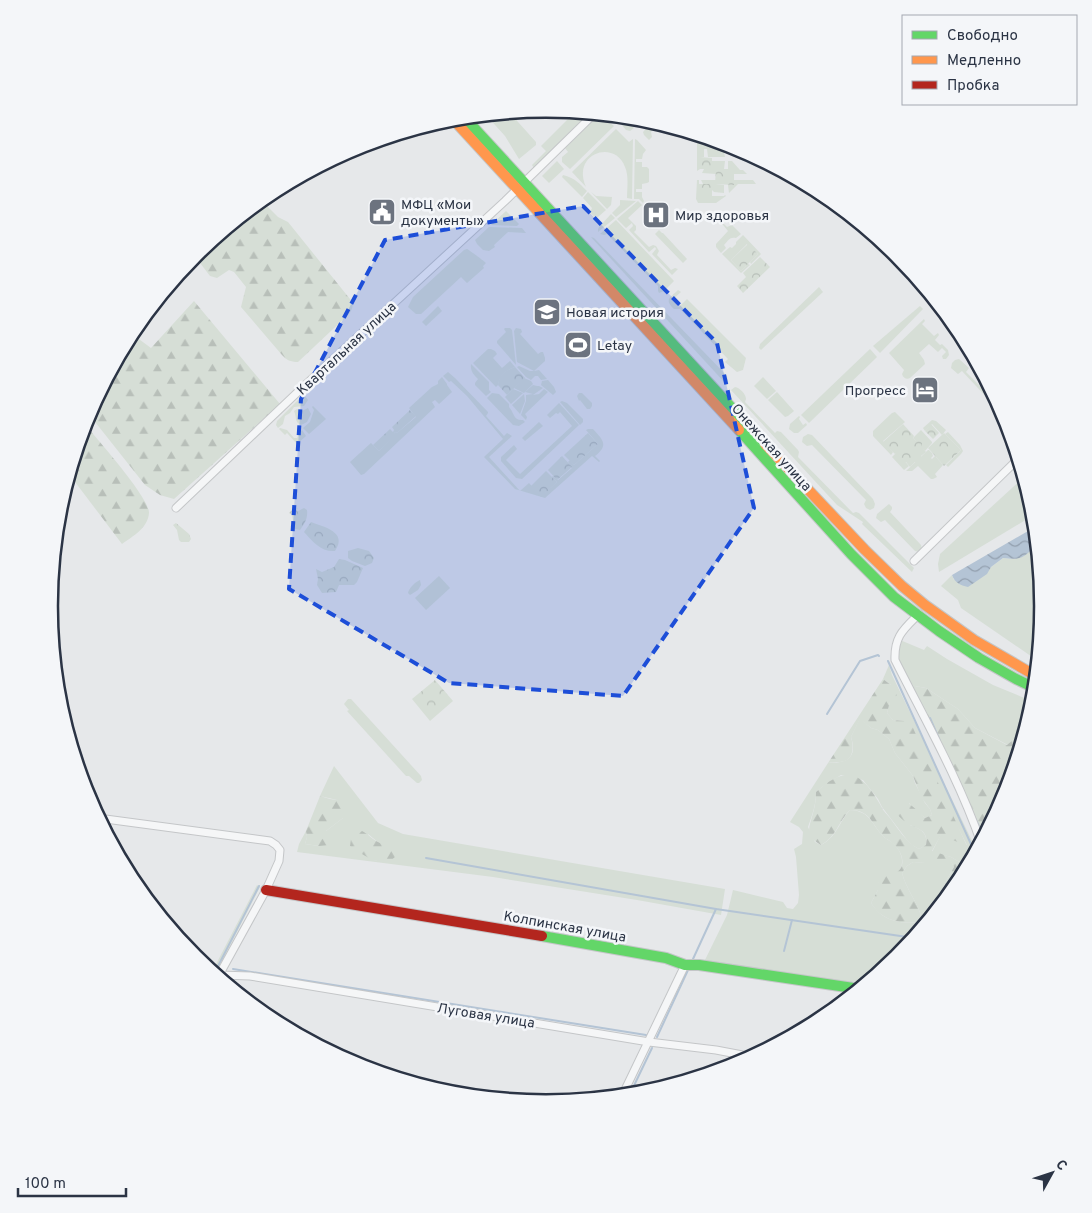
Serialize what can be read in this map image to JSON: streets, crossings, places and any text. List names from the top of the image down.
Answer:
{
  "streets": {
    "main road": ["Онежская улица", "Колпинская улица"],
    "street": ["Квартальная улица", "Луговая улица"]
  },
  "crossings": [
    ["Квартальная улица", "Онежская улица"]
  ],
  "places": {
    "public building": ["МФЦ «Мои документы»"],
    "hospital": ["Мир здоровья"],
    "school or university": ["Новая история"],
    "sports": ["Letay"],
    "hotel": ["Прогресс"]
  },
  "legend": ["Свободно", "Медленно", "Пробка"],
  "scale_bar": "100 m",
  "north": "top right"
}
